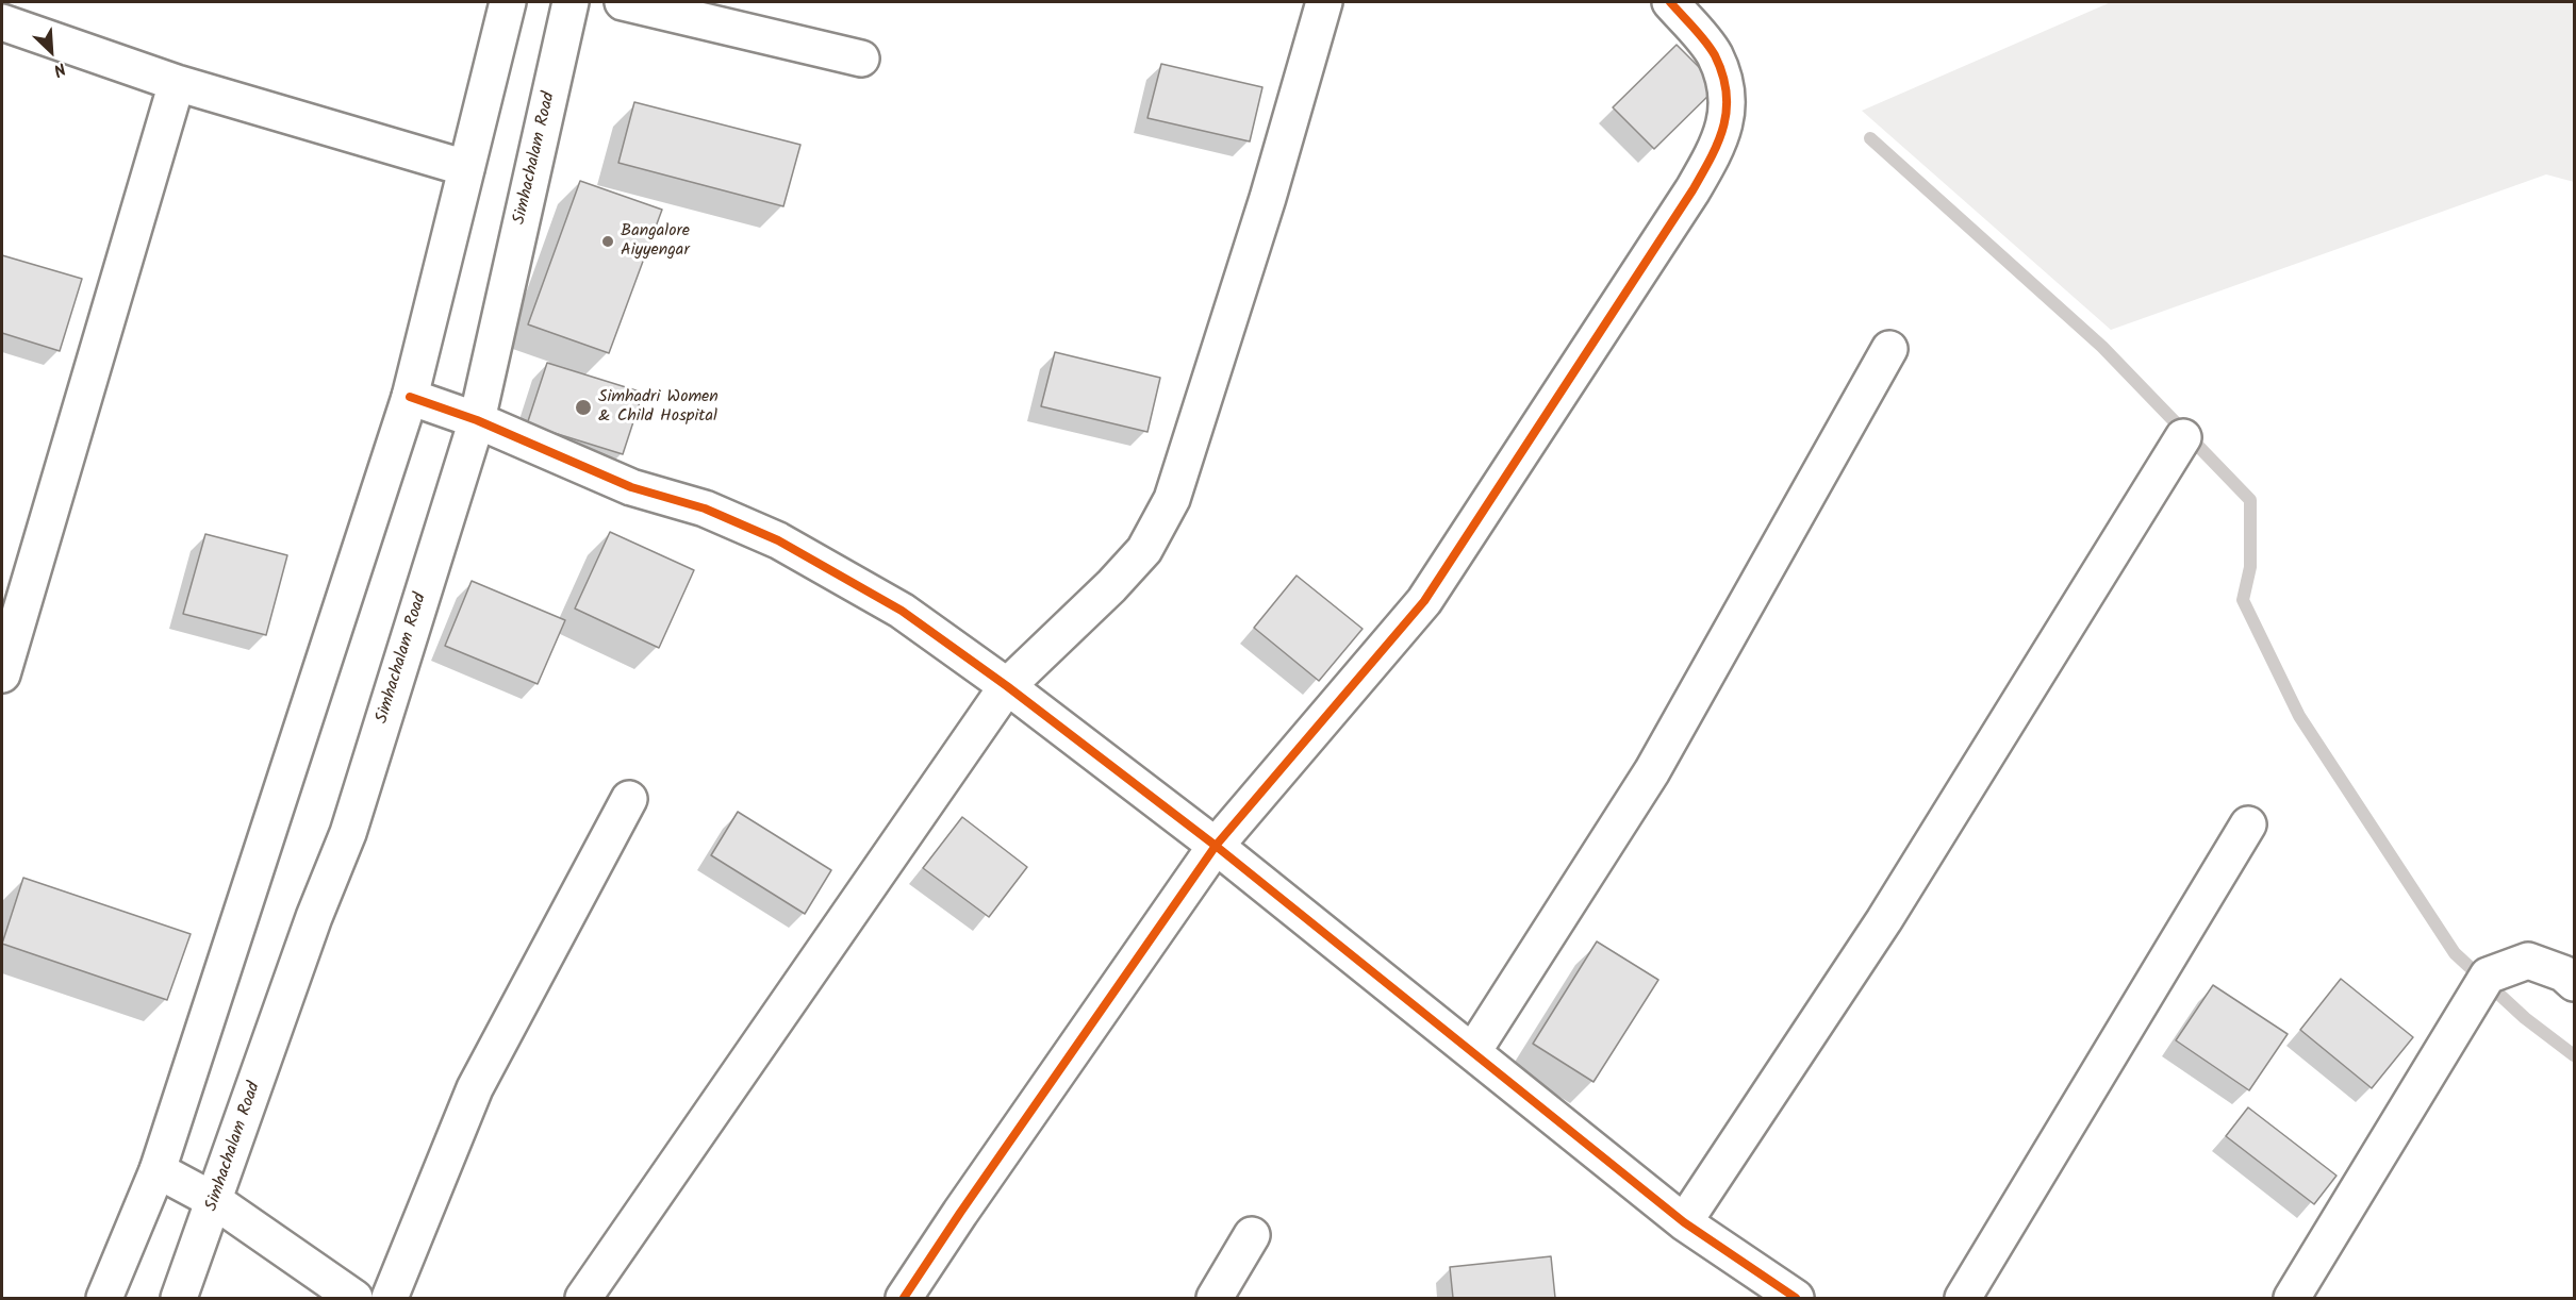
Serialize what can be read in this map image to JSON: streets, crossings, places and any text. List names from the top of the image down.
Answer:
{
  "streets": {
    "street": ["Simhachalam Road"]
  },
  "places": ["Bangalore Aiyyengar", "Simhadri Women & Child Hospital"],
  "north": "bottom right"
}
